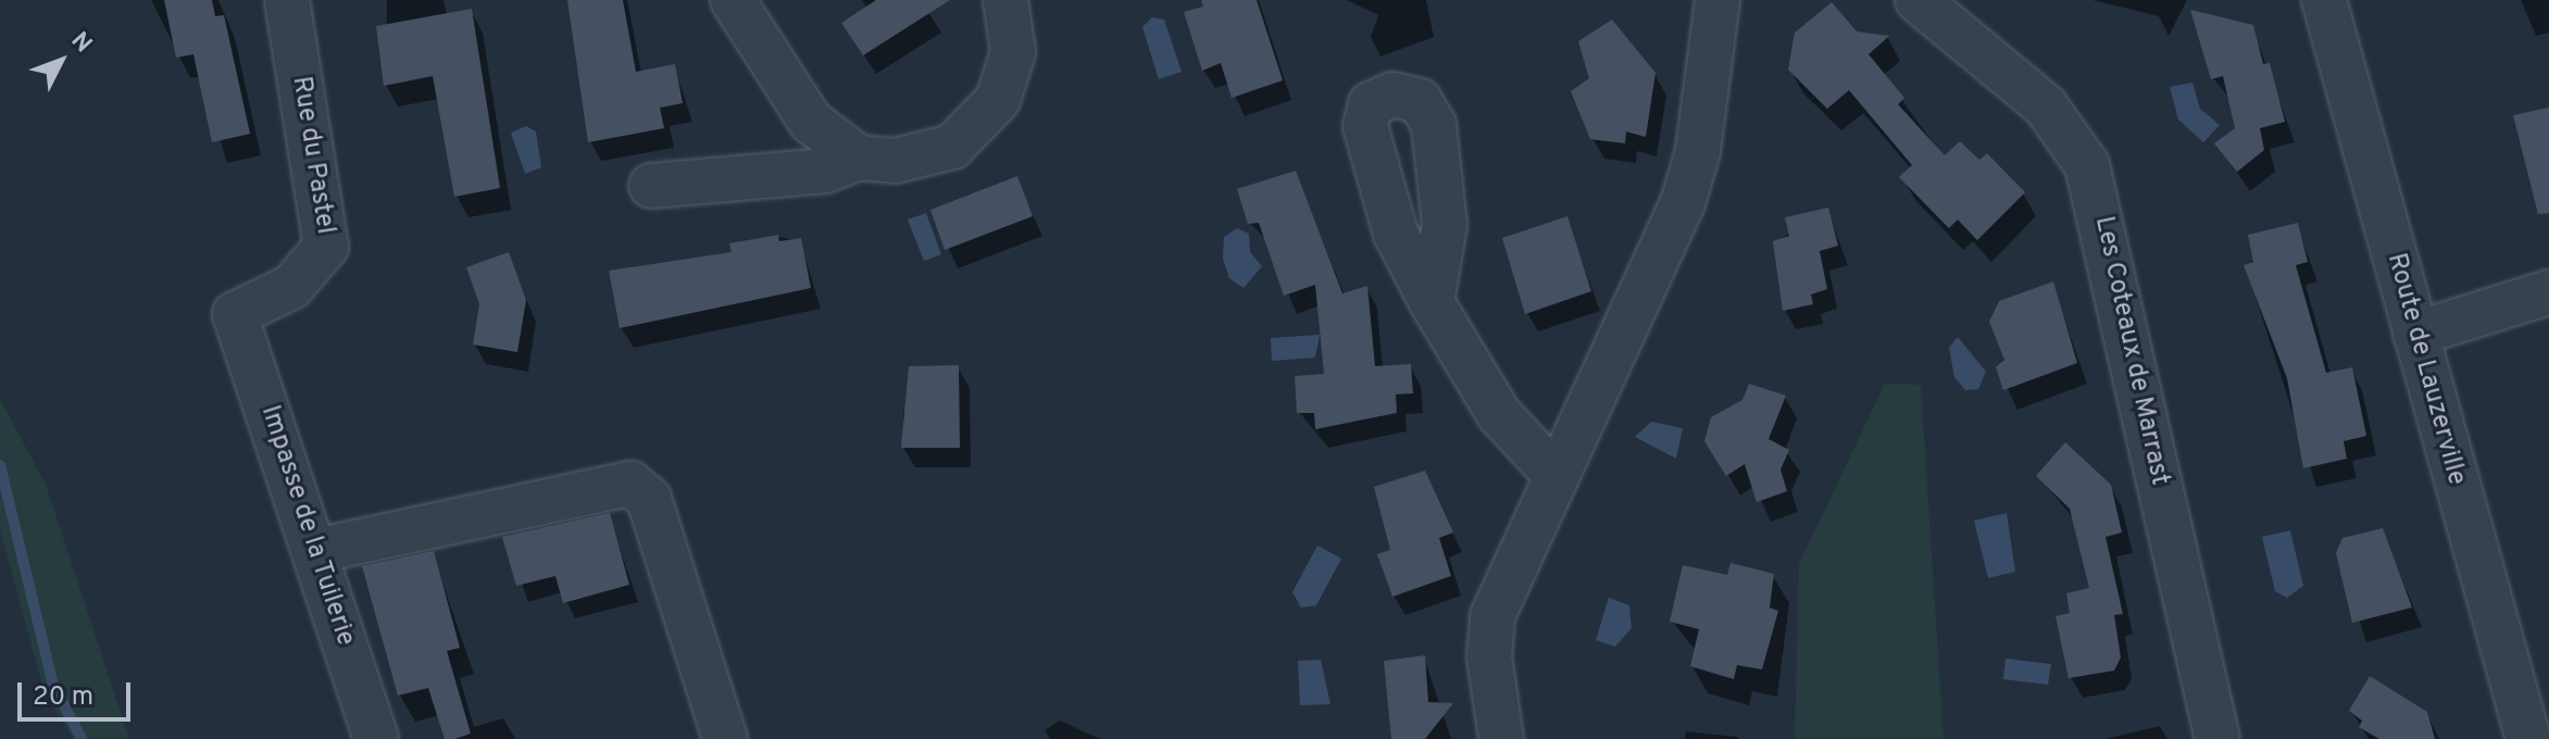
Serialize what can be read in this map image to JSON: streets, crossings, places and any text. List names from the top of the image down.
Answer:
{
  "streets": {
    "street": [
      "Rue du Pastel",
      "Les Coteaux de Marrast",
      "Route de Lauzerville",
      "Impasse de la Tuilerie"
    ]
  },
  "crossings": [
    ["Rue du Pastel", "Impasse de la Tuilerie"]
  ],
  "scale_bar": "20 m",
  "north": "top right"
}
